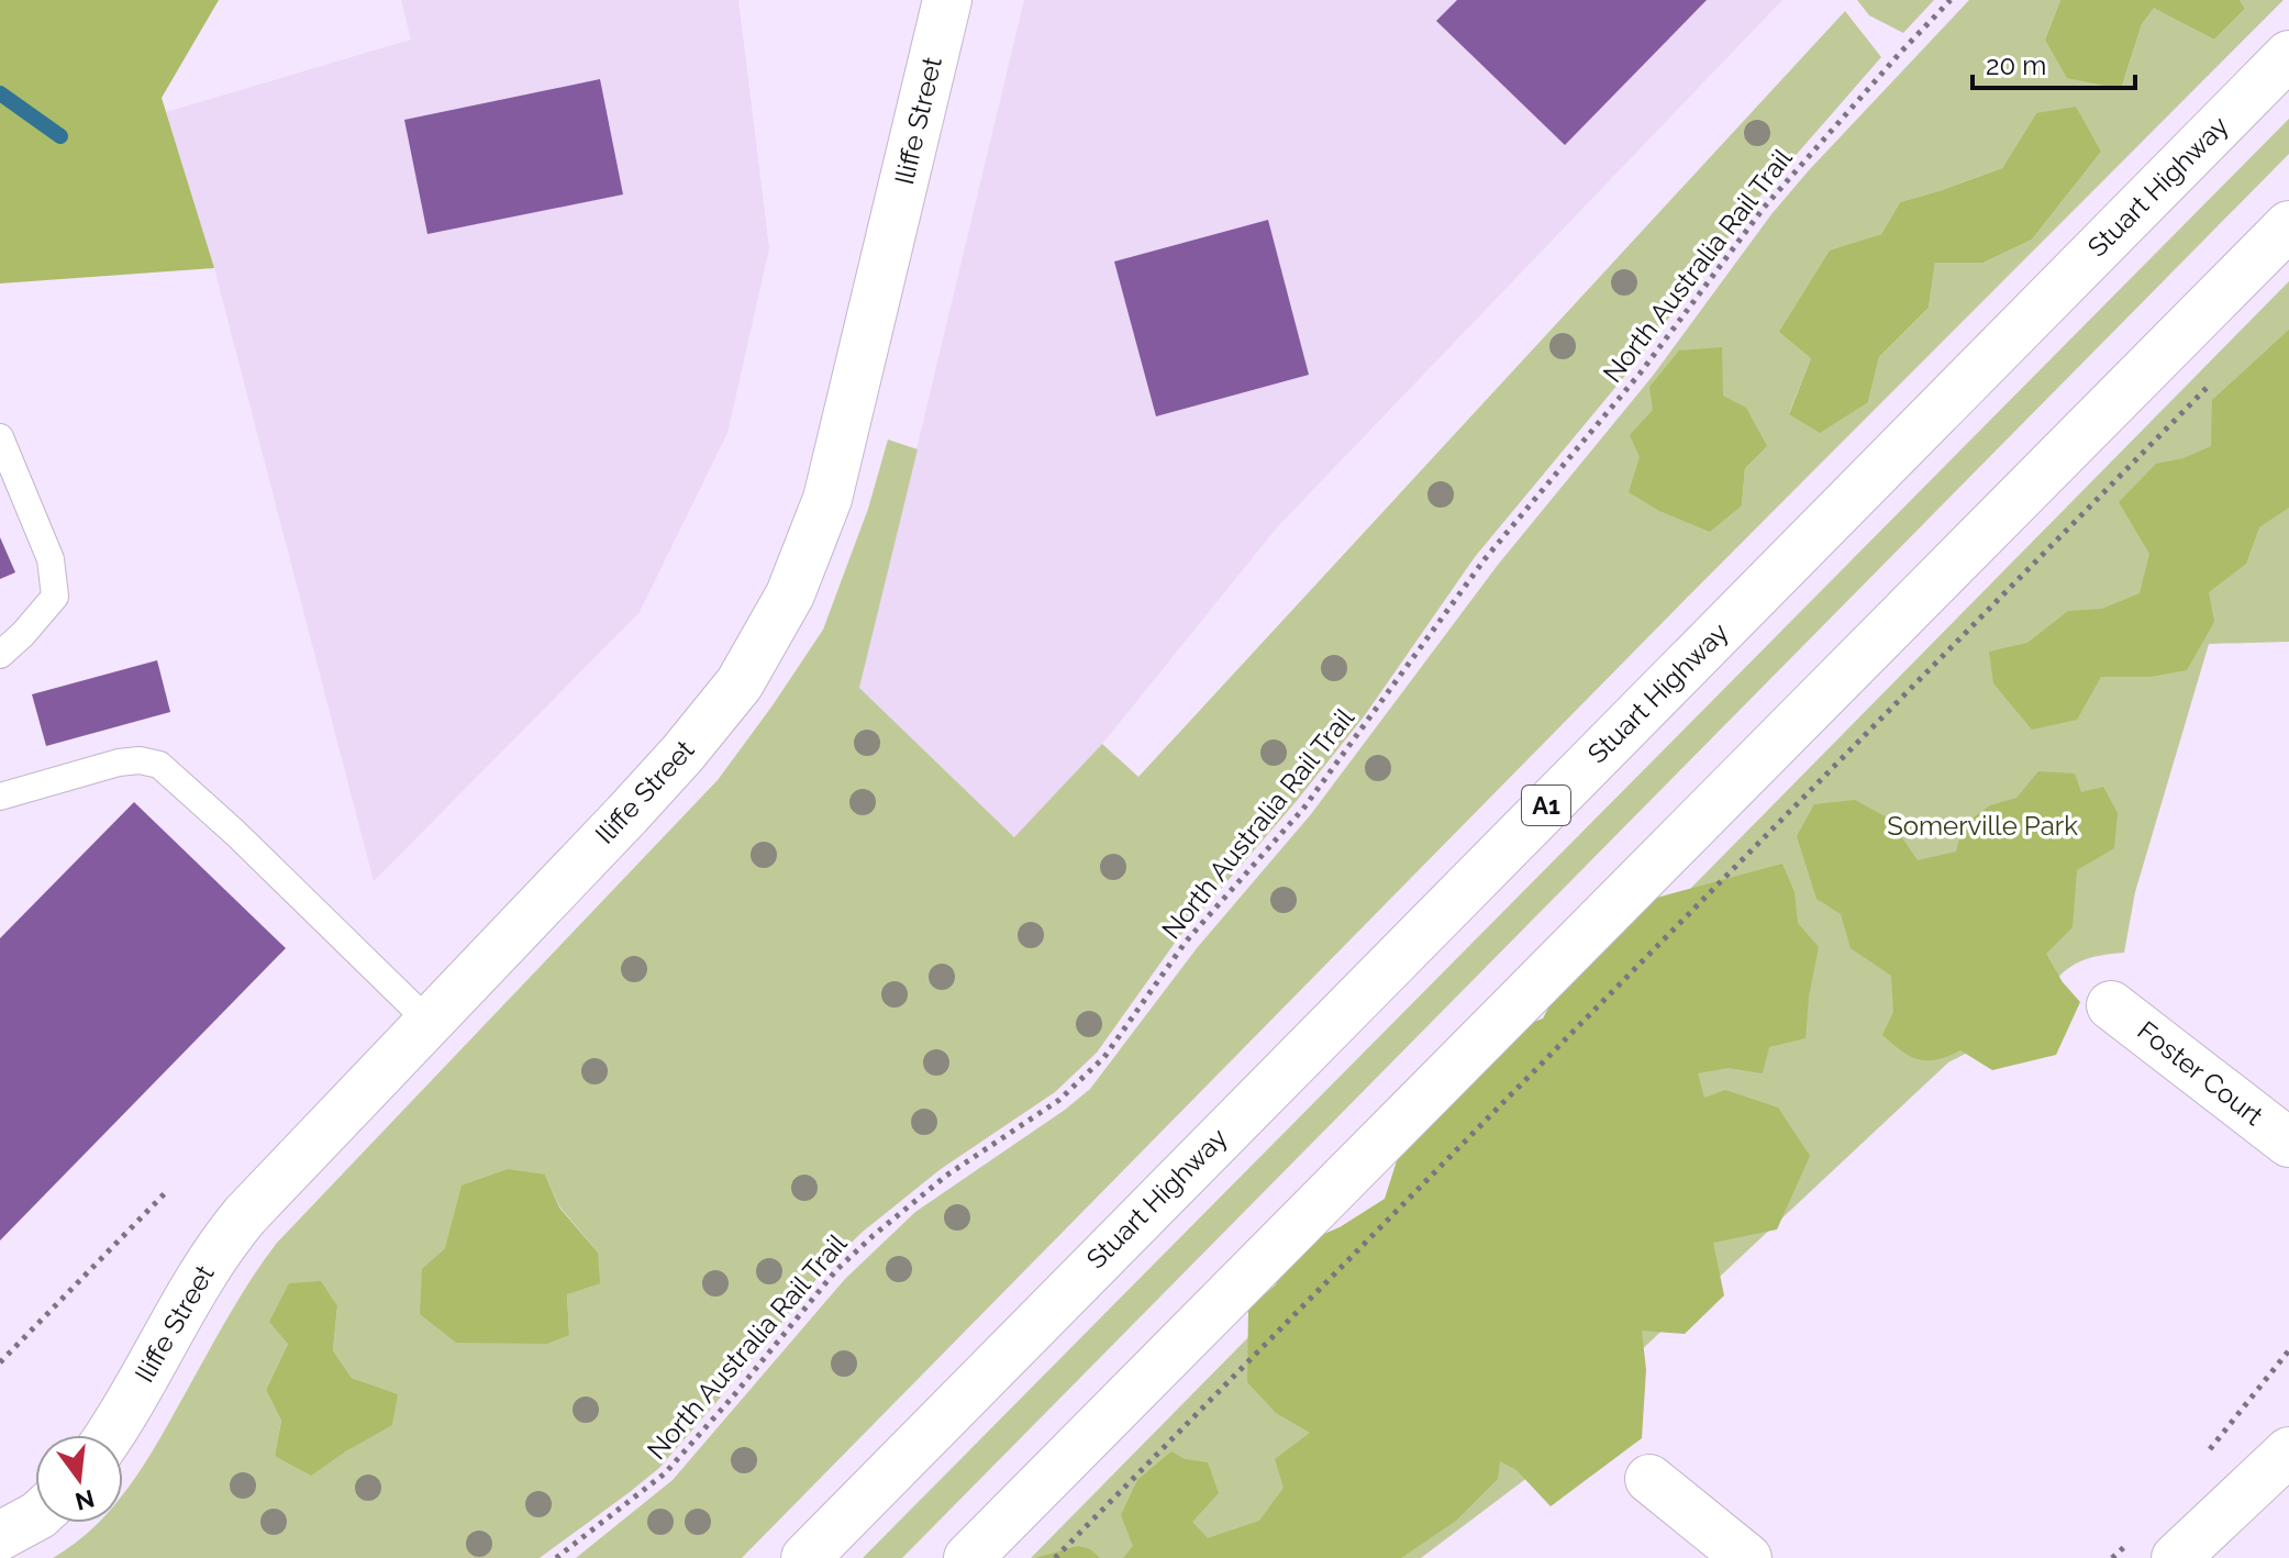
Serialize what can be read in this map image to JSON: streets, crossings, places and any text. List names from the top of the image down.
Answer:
{
  "streets": {
    "main road": [
      "Iliffe Street",
      "Stuart Highway",
      "A1",
      "Foster Court"
    ],
    "path": ["North Australia Rail Trail"]
  },
  "parks": ["Somerville Park"],
  "scale_bar": "20 m",
  "north": "bottom"
}
